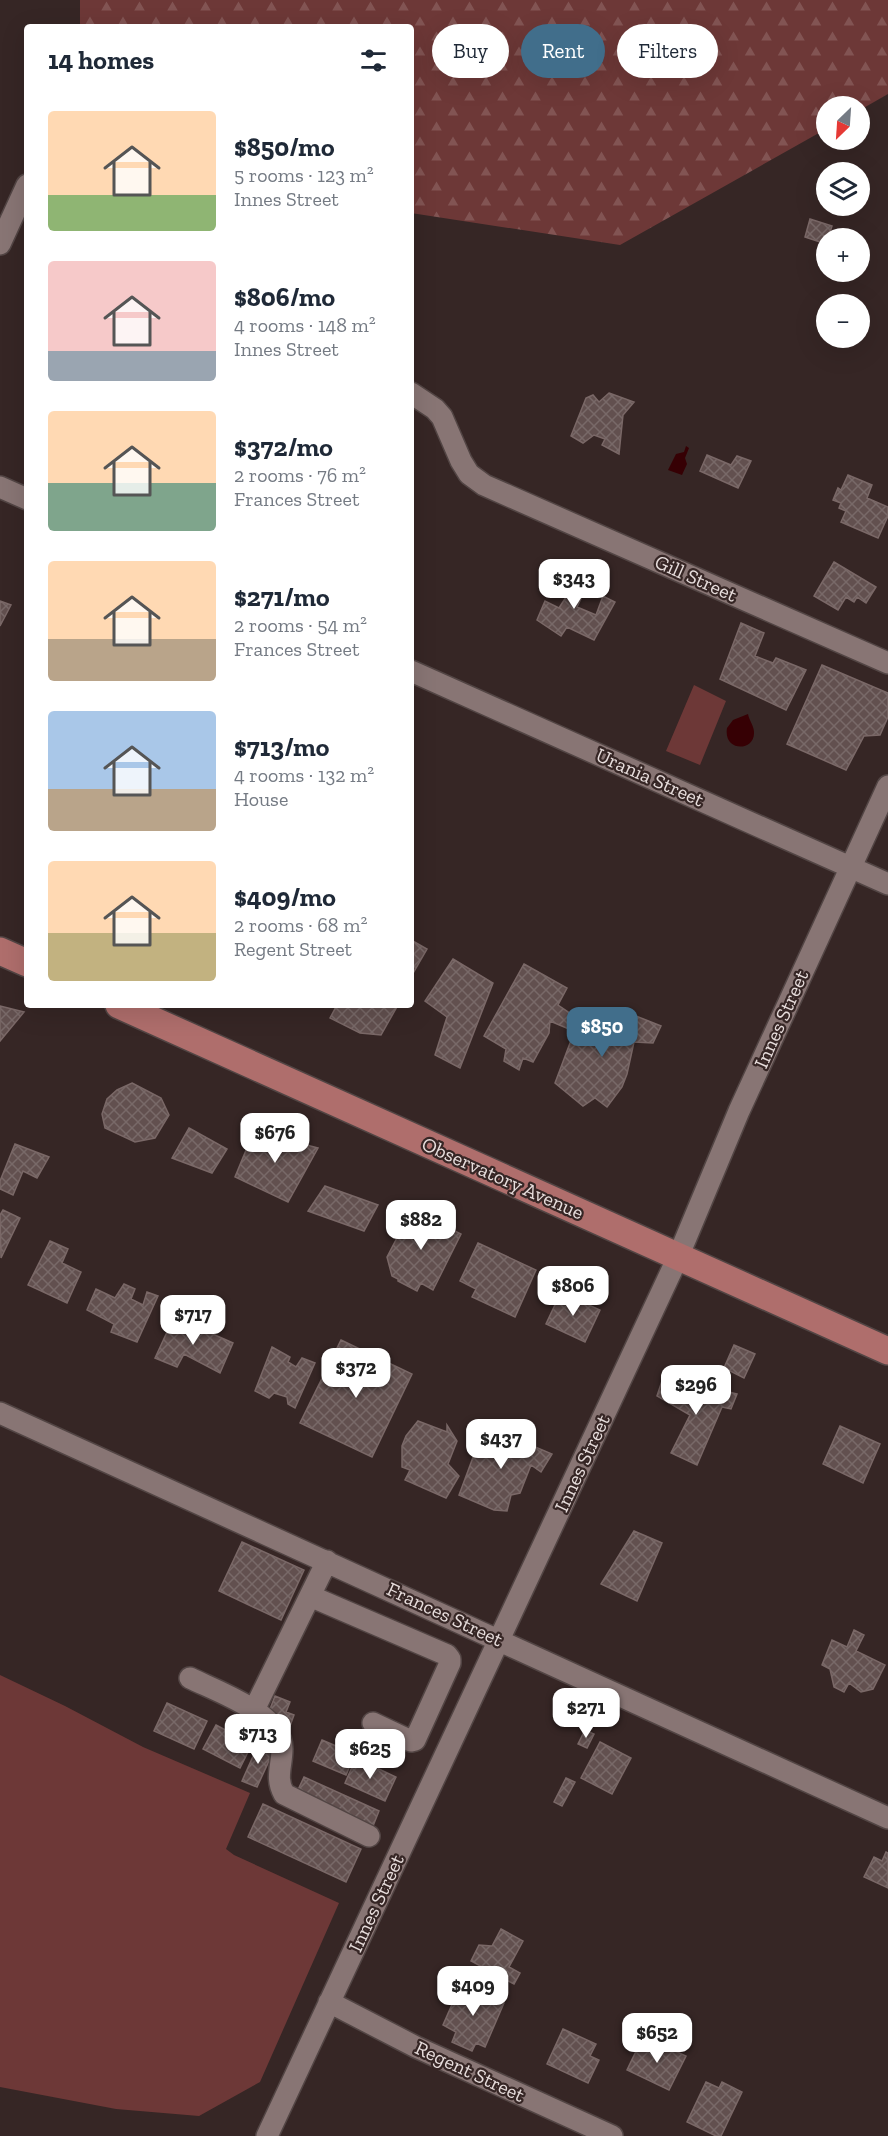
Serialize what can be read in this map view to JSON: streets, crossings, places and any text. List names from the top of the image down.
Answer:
{
  "streets": {
    "main road": ["Observatory Avenue"],
    "street": [
      "Gill Street",
      "Urania Street",
      "Innes Street",
      "Frances Street",
      "Regent Street"
    ]
  },
  "crossings": [
    ["Urania Street", "Innes Street"],
    ["Innes Street", "Observatory Avenue"],
    ["Innes Street", "Frances Street"],
    ["Innes Street", "Regent Street"]
  ],
  "north": "bottom left",
  "page": {
    "chip": ["Buy", "Rent", "Filters"],
    "heading": "14 homes",
    "map_buttons": ["+", "−"],
    "list": [
      {
        "name": "$850/mo",
        "note": "5 rooms · 123 m² · Innes Street"
      },
      {
        "name": "$806/mo",
        "note": "4 rooms · 148 m² · Innes Street"
      },
      {
        "name": "$372/mo",
        "note": "2 rooms · 76 m² · Frances Street"
      },
      {
        "name": "$271/mo",
        "note": "2 rooms · 54 m² · Frances Street"
      },
      {
        "name": "$713/mo",
        "note": "4 rooms · 132 m² · House"
      },
      {
        "name": "$409/mo",
        "note": "2 rooms · 68 m² · Regent Street"
      }
    ],
    "price": [
      "$343",
      "$850",
      "$676",
      "$882",
      "$806",
      "$717",
      "$372",
      "$296",
      "$437",
      "$271",
      "$713",
      "$625",
      "$409",
      "$652"
    ]
  }
}
